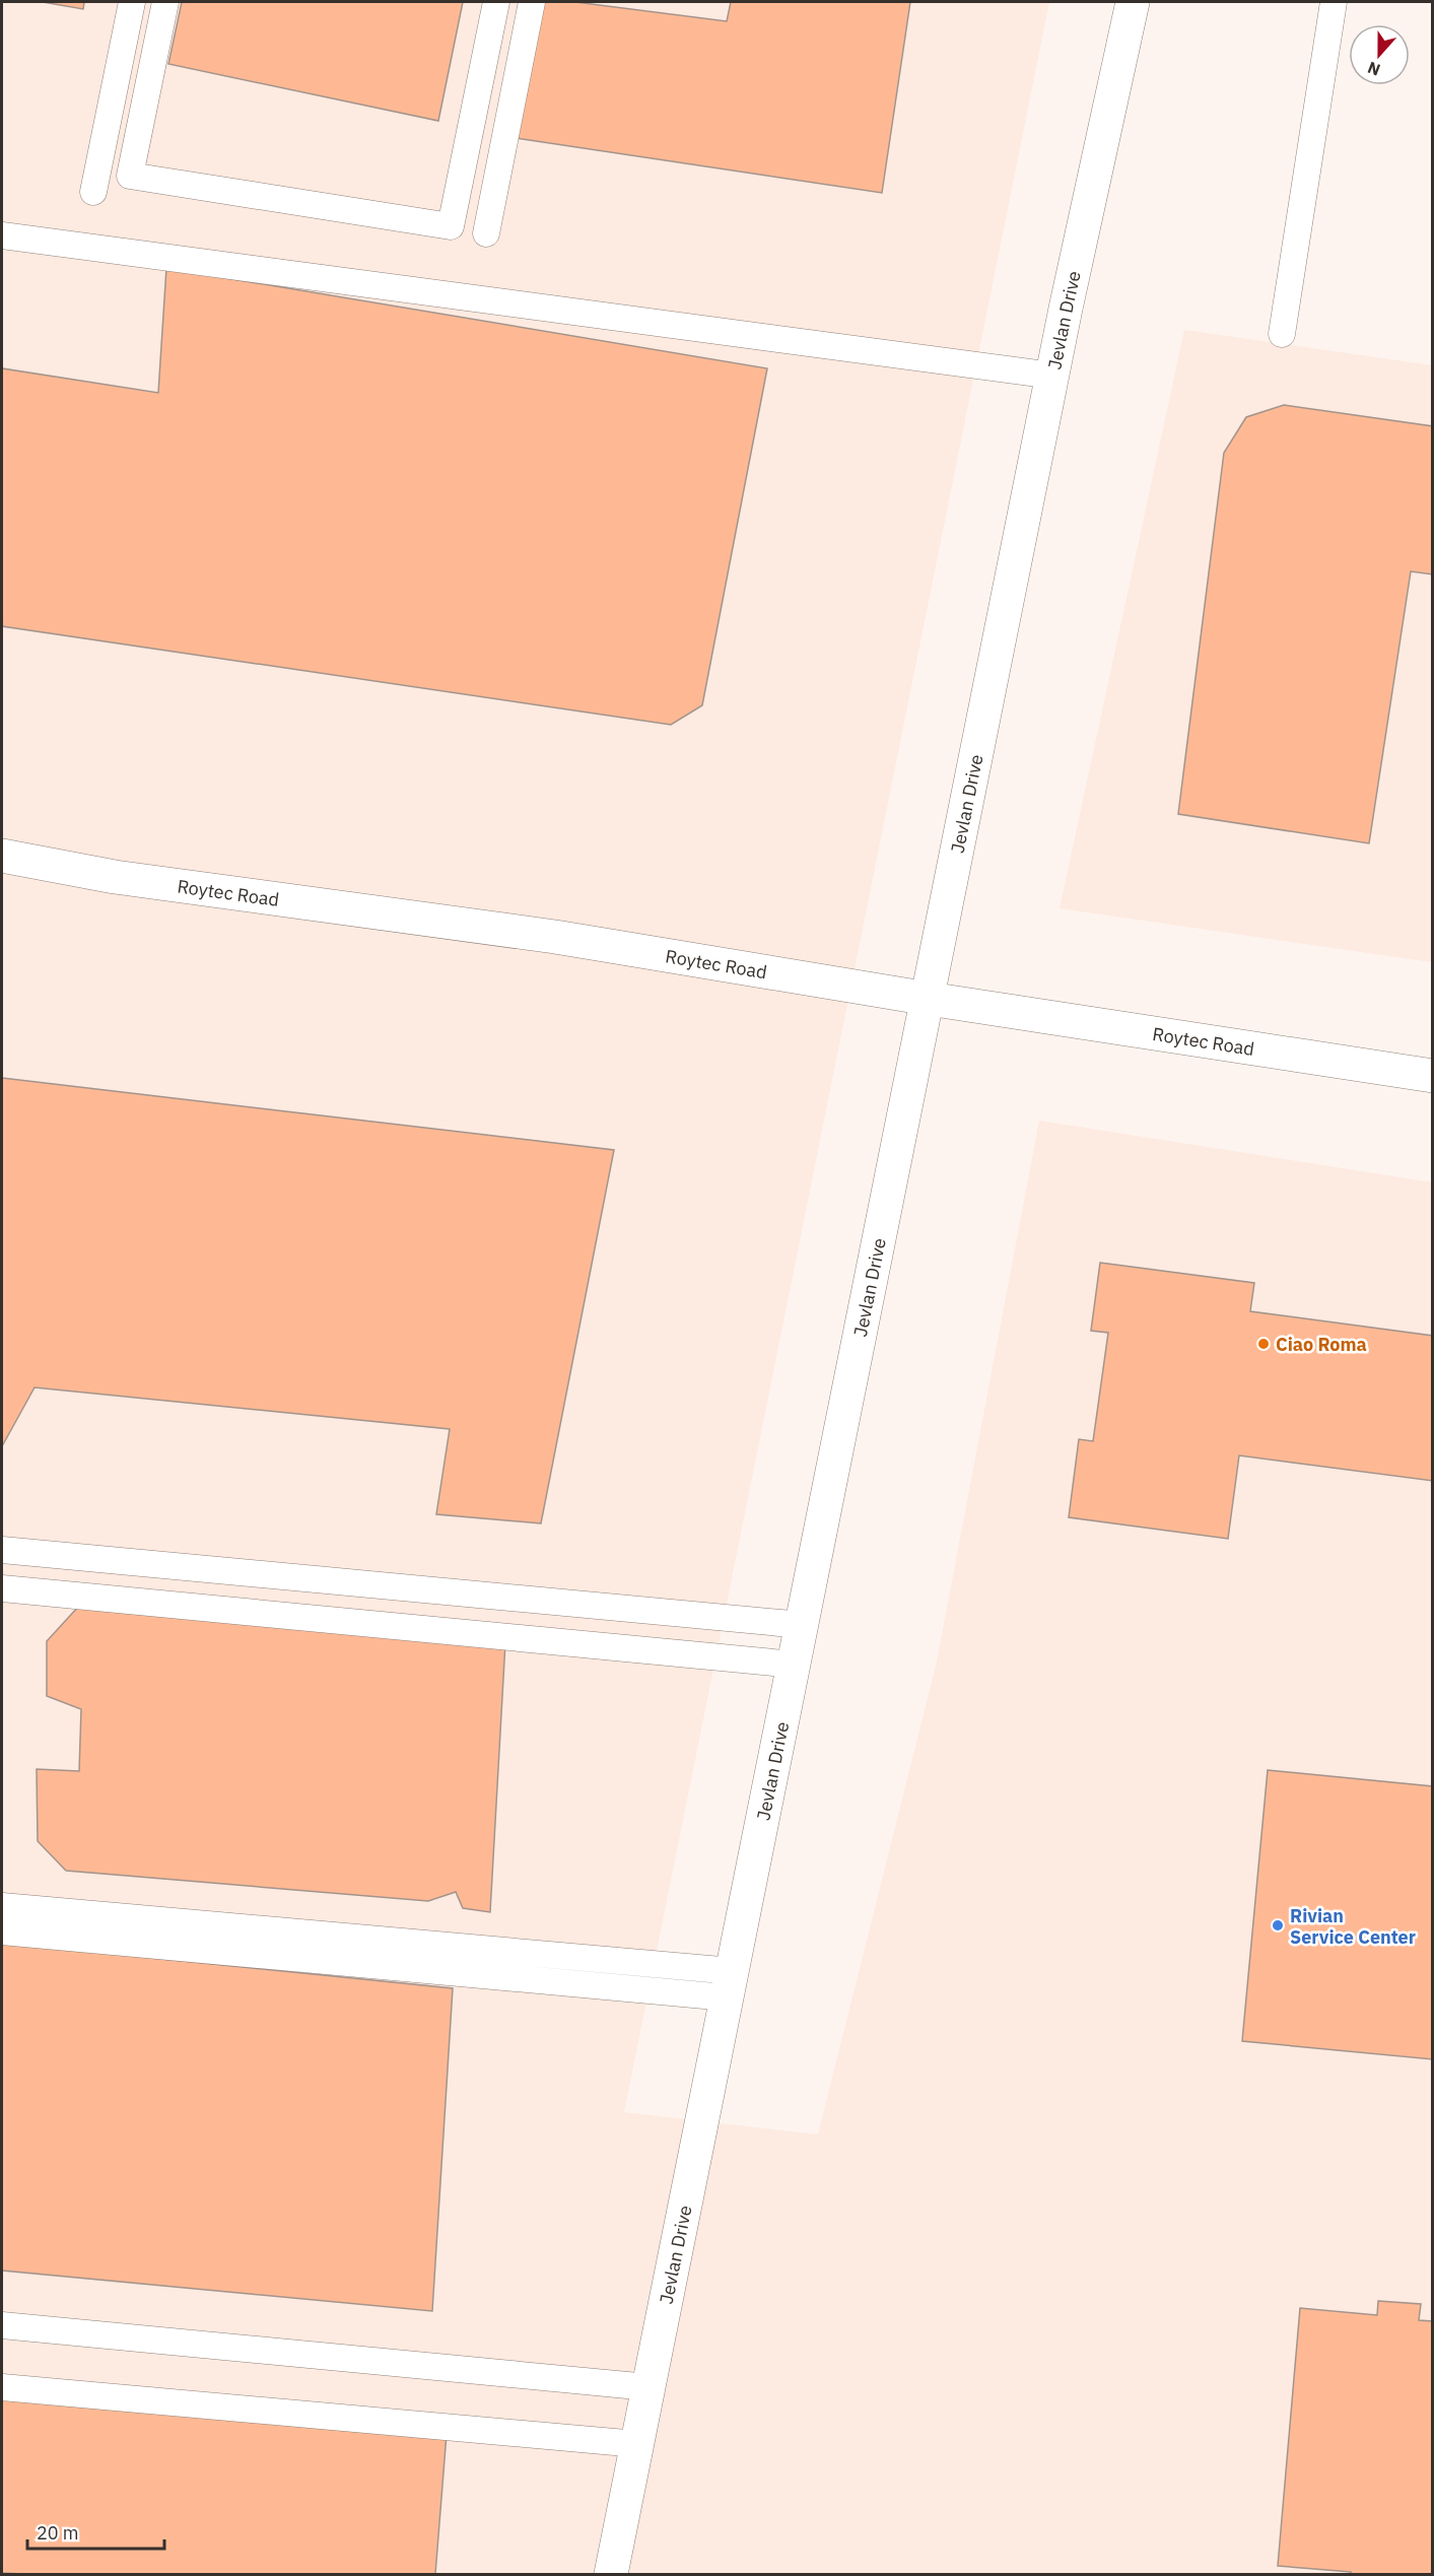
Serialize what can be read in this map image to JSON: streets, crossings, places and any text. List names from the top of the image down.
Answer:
{
  "streets": {
    "street": ["Jevlan Drive", "Roytec Road"]
  },
  "crossings": [
    ["Jevlan Drive", "Roytec Road"]
  ],
  "places": ["Ciao Roma", "Rivian Service Center"],
  "scale_bar": "20 m",
  "north": "bottom"
}
